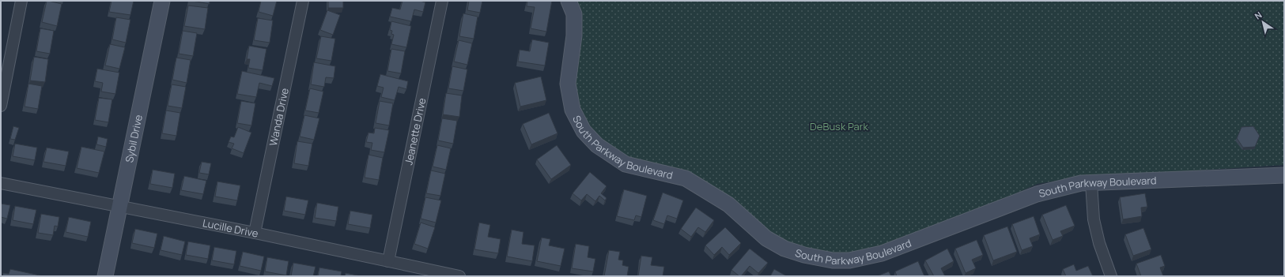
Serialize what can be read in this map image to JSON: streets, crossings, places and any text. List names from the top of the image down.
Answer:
{
  "streets": {
    "street": [
      "Wanda Drive",
      "Jeanette Drive",
      "Sybil Drive",
      "South Parkway Boulevard",
      "Lucille Drive"
    ]
  },
  "crossings": [
    ["Wanda Drive", "Lucille Drive"],
    ["Jeanette Drive", "Lucille Drive"],
    ["Sybil Drive", "Lucille Drive"]
  ],
  "parks": ["DeBusk Park"],
  "north": "top left"
}
